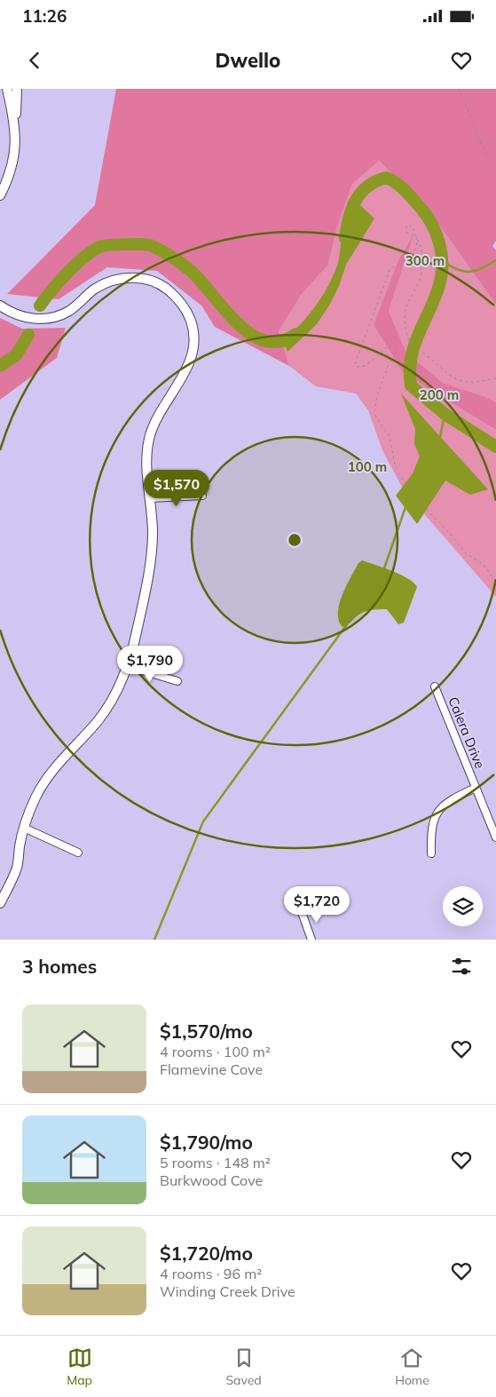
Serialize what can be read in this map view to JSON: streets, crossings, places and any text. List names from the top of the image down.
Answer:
{
  "streets": {
    "street": ["Calera Drive"]
  },
  "page": {
    "status": "11:26",
    "header": "Dwello",
    "price": ["$1,570", "$1,790", "$1,720"],
    "heading": "3 homes",
    "list": [
      {
        "name": "$1,570/mo",
        "note": "4 rooms · 100 m² · Flamevine Cove"
      },
      {
        "name": "$1,790/mo",
        "note": "5 rooms · 148 m² · Burkwood Cove"
      },
      {
        "name": "$1,720/mo",
        "note": "4 rooms · 96 m² · Winding Creek Drive"
      }
    ],
    "tabs": ["Map", "Saved", "Home"]
  },
  "rings": ["300 m", "200 m", "100 m"]
}
